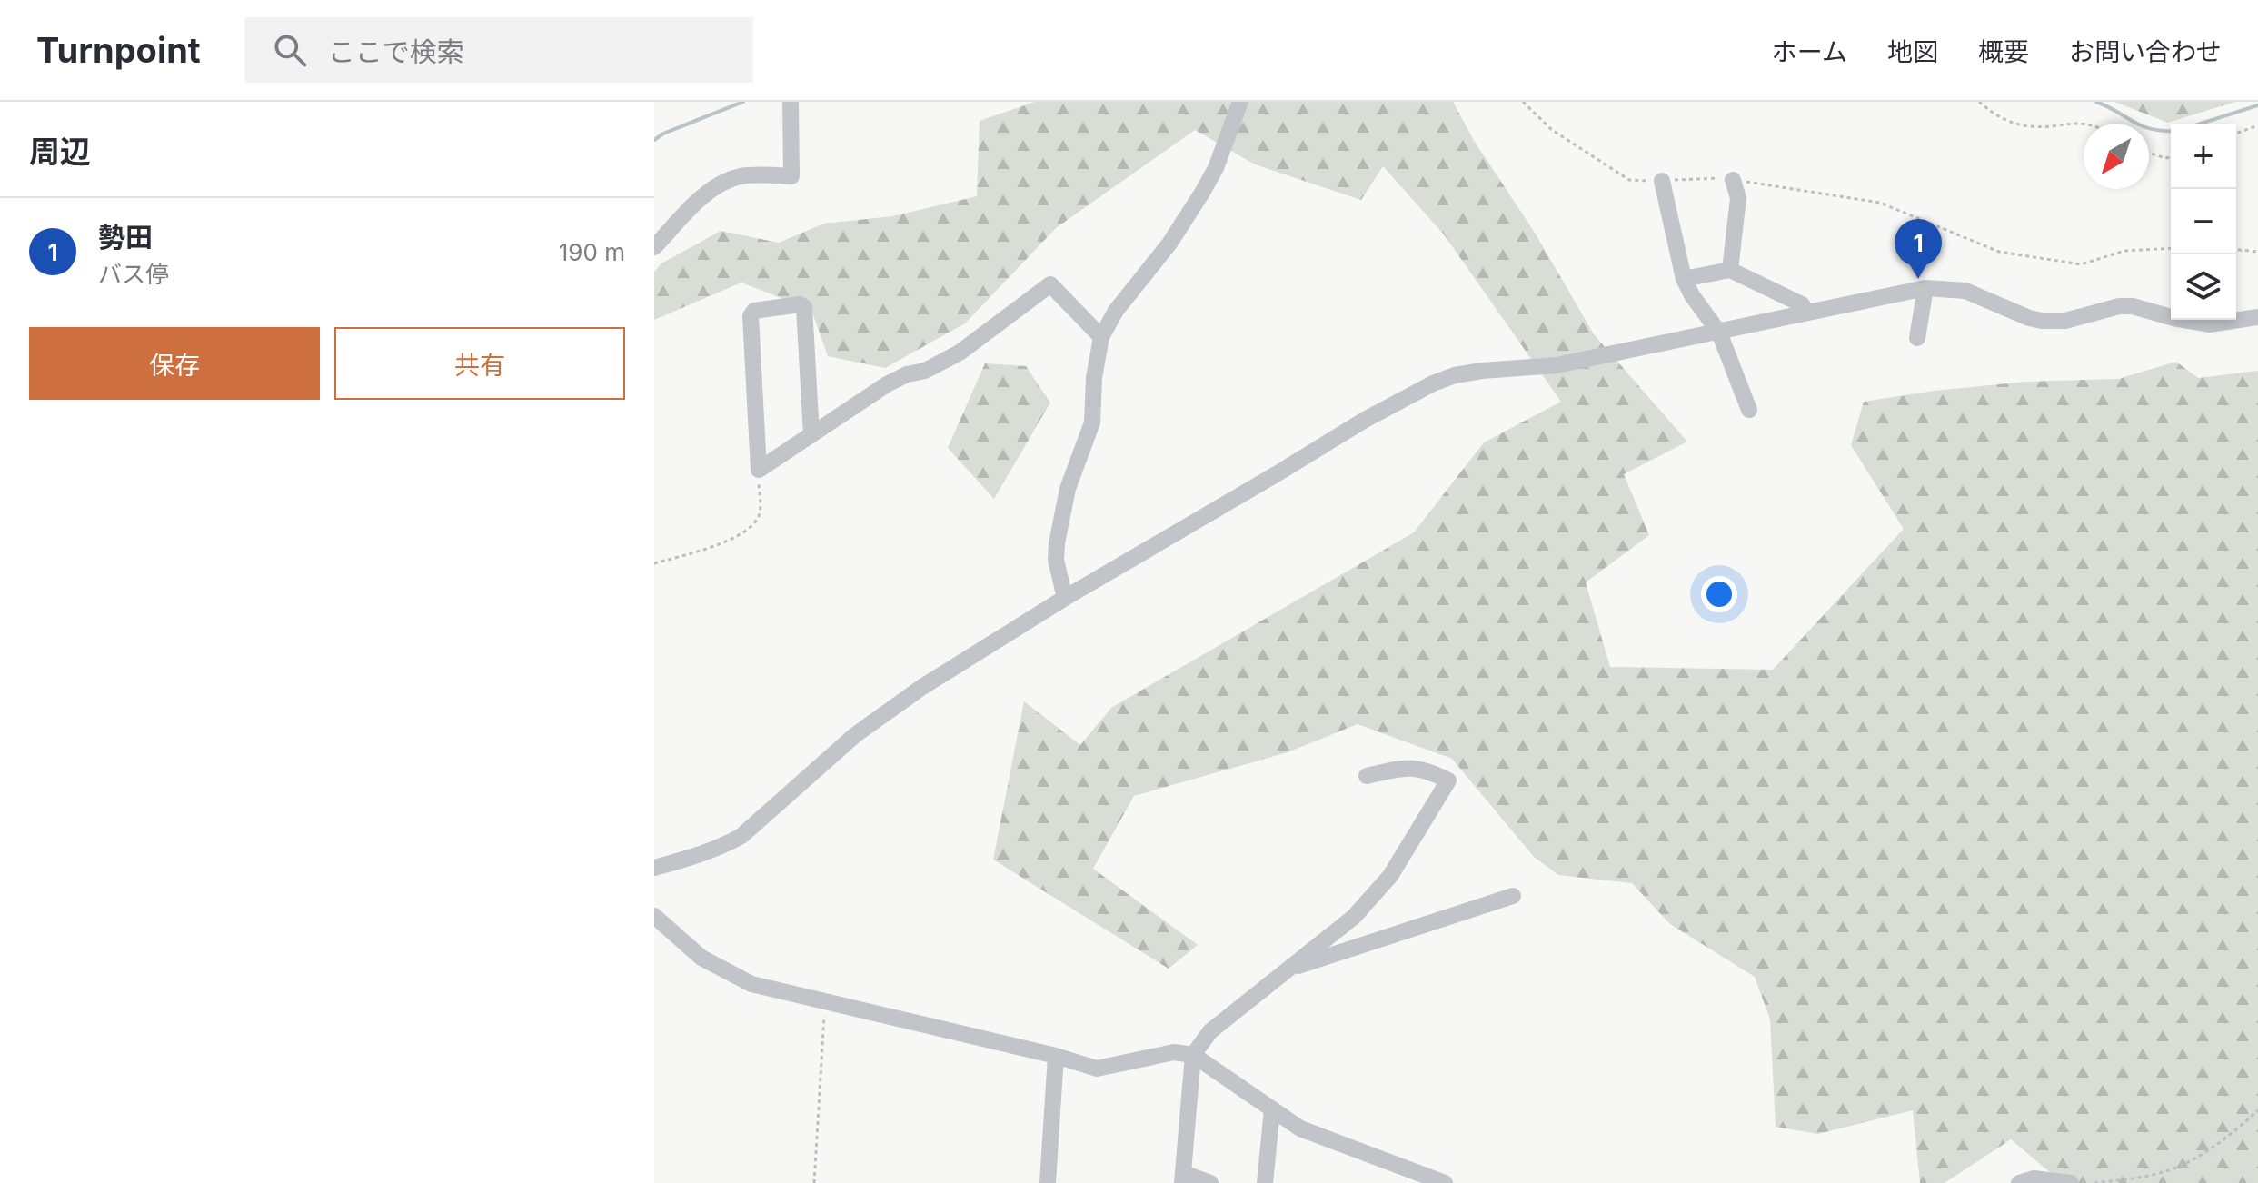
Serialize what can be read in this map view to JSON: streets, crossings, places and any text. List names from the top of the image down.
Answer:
{
  "north": "bottom left",
  "page": {
    "header": "Turnpoint",
    "search": "ここで検索",
    "nav": [
      "ホーム",
      "地図",
      "概要",
      "お問い合わせ"
    ],
    "heading": "周辺",
    "map_buttons": ["+", "−"],
    "list": [
      {
        "mark": "1",
        "name": "勢田",
        "note": "バス停",
        "value": "190 m"
      }
    ],
    "pins": "1",
    "buttons": ["保存", "共有"]
  }
}
